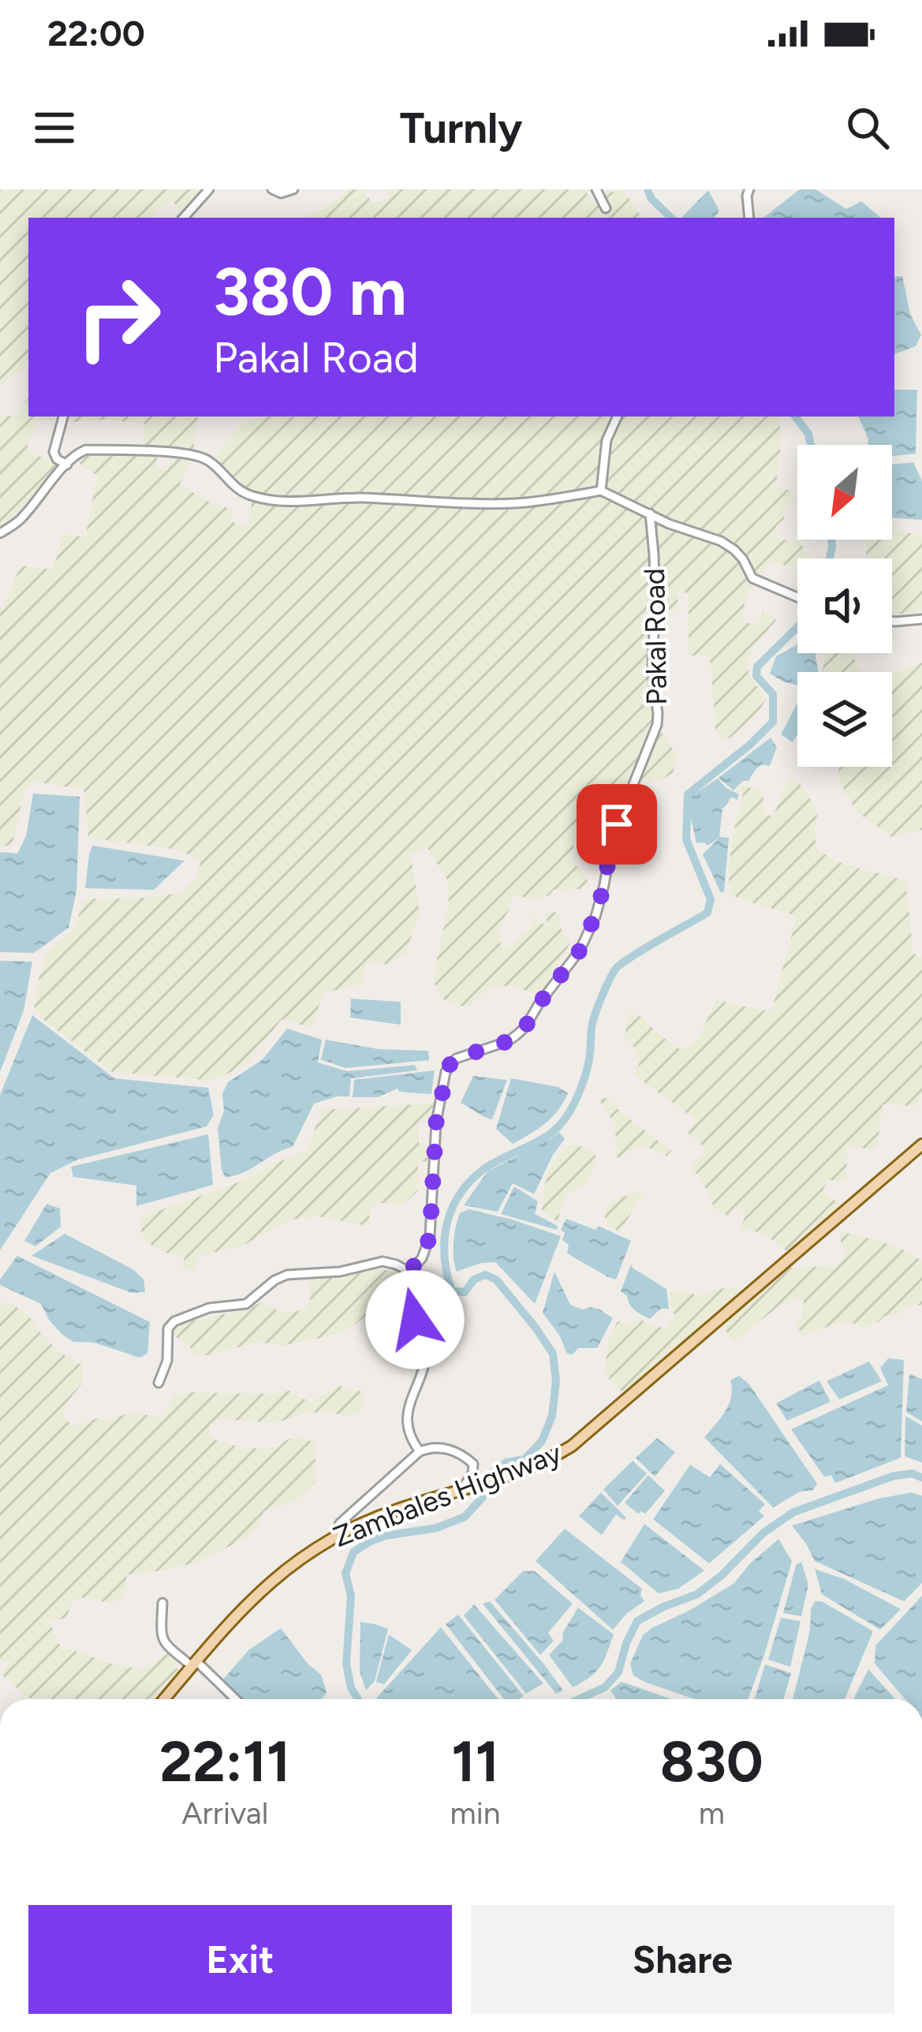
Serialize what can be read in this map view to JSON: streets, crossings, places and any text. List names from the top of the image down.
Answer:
{
  "streets": {
    "main road": ["Zambales Highway"],
    "street": ["Pakal Road"]
  },
  "north": "bottom left",
  "page": {
    "status": "22:00",
    "header": "Turnly",
    "turn": ["380 m", "Pakal Road"],
    "eta": [
      "22:11",
      "Arrival",
      "11",
      "min",
      "830",
      "m"
    ],
    "buttons": ["Exit", "Share"]
  }
}
